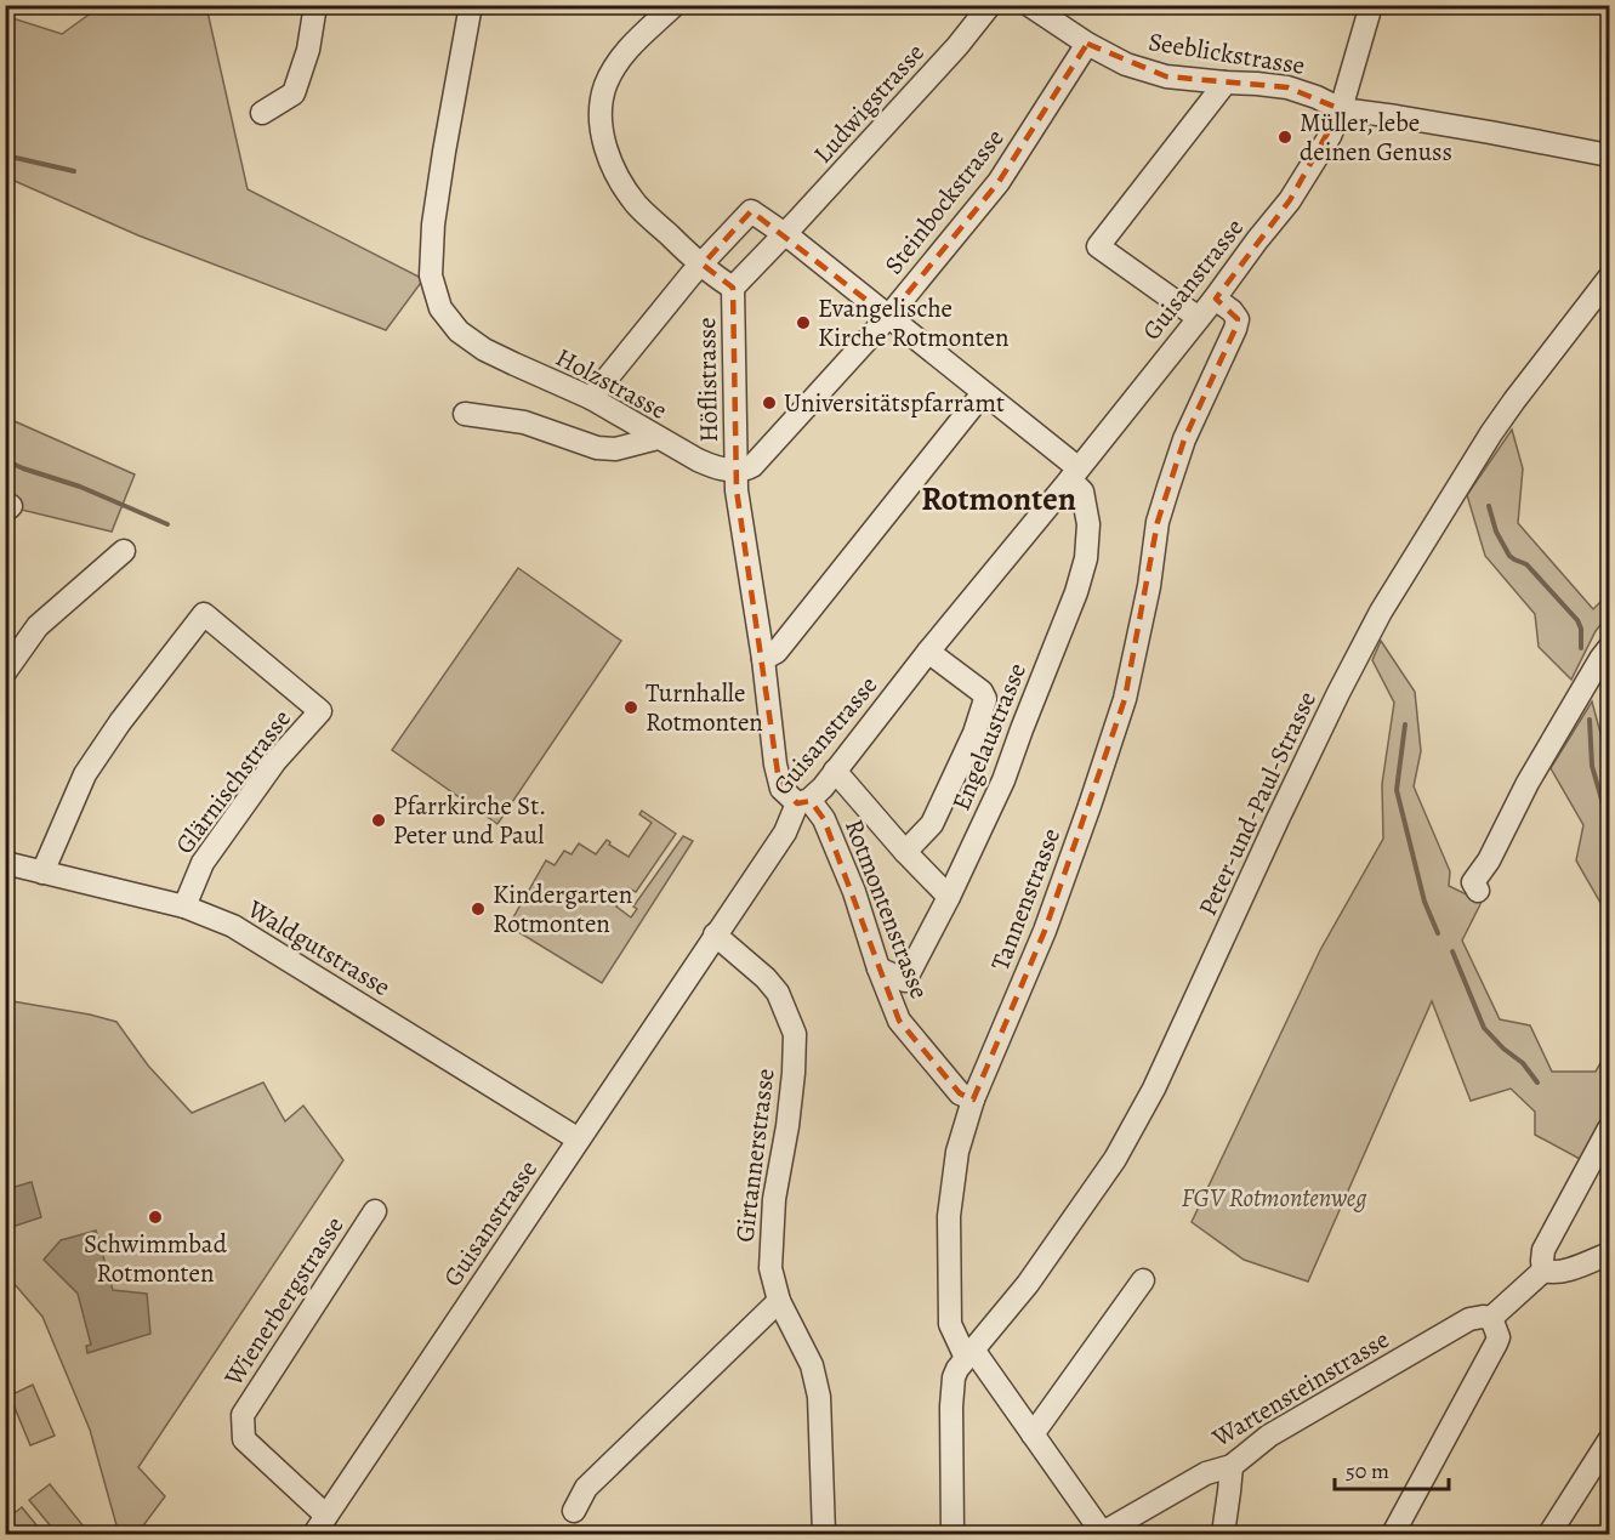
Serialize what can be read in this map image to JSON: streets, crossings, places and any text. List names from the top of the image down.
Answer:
{
  "streets": {
    "street": [
      "Seeblickstrasse",
      "Ludwigstrasse",
      "Steinbockstrasse",
      "Guisanstrasse",
      "Höflistrasse",
      "Holzstrasse",
      "Engelaustrasse",
      "Glärnischstrasse",
      "Peter-und-Paul-Strasse",
      "Tannenstrasse",
      "Rotmontenstrasse",
      "Waldgutstrasse",
      "Girtannerstrasse",
      "Wienerbergstrasse",
      "Wartensteinstrasse"
    ]
  },
  "crossings": [
    ["Seeblickstrasse", "Steinbockstrasse"],
    ["Seeblickstrasse", "Guisanstrasse"],
    ["Ludwigstrasse", "Höflistrasse"],
    ["Steinbockstrasse", "Höflistrasse"],
    ["Steinbockstrasse", "Holzstrasse"],
    ["Guisanstrasse", "Engelaustrasse"],
    ["Guisanstrasse", "Tannenstrasse"],
    ["Guisanstrasse", "Rotmontenstrasse"],
    ["Guisanstrasse", "Waldgutstrasse"],
    ["Guisanstrasse", "Girtannerstrasse"],
    ["Guisanstrasse", "Wienerbergstrasse"],
    ["Höflistrasse", "Holzstrasse"],
    ["Engelaustrasse", "Rotmontenstrasse"],
    ["Glärnischstrasse", "Waldgutstrasse"],
    ["Peter-und-Paul-Strasse", "Tannenstrasse"],
    ["Tannenstrasse", "Rotmontenstrasse"],
    ["Tannenstrasse", "Wartensteinstrasse"]
  ],
  "districts": ["Rotmonten"],
  "parks": ["FGV Rotmontenweg"],
  "places": [
    "Müller, lebe deinen Genuss",
    "Evangelische Kirche Rotmonten",
    "Universitätspfarramt",
    "Turnhalle Rotmonten",
    "Pfarrkirche St. Peter und Paul",
    "Kindergarten Rotmonten",
    "Schwimmbad Rotmonten"
  ],
  "scale_bar": "50 m"
}
